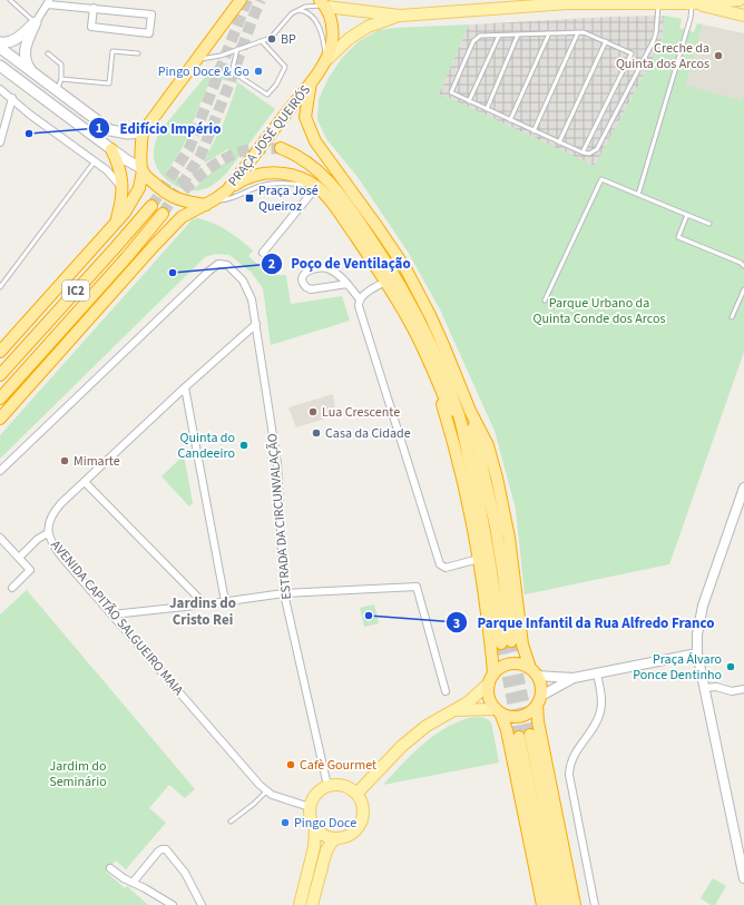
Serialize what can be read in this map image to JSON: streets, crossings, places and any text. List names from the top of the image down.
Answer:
{
  "streets": {
    "highway": ["PRAÇA JOSÉ QUEIRÓS", "IC2"],
    "street": ["ESTRADA DA CIRCUNVALAÇÃO", "AVENIDA CAPITÃO SALGUEIRO MAIA"]
  },
  "crossings": [
    ["ESTRADA DA CIRCUNVALAÇÃO", "AVENIDA CAPITÃO SALGUEIRO MAIA"]
  ],
  "districts": ["Jardins do Cristo Rei"],
  "parks": ["Parque Urbano da Quinta Conde dos Arcos", "Jardim do Seminário"],
  "places": {
    "other": [
      "BP",
      "Creche da Quinta dos Arcos",
      "Pingo Doce & Go",
      "Edifício Império",
      "Poço de Ventilação",
      "Lua Crescente",
      "Casa da Cidade",
      "Quinta do Candeeiro",
      "Mimarte",
      "Parque Infantil da Rua Alfredo Franco",
      "Praça Álvaro Ponce Dentinho",
      "Cafè Gourmet",
      "Pingo Doce"
    ],
    "transit": ["Praça José Queiroz"]
  }
}
